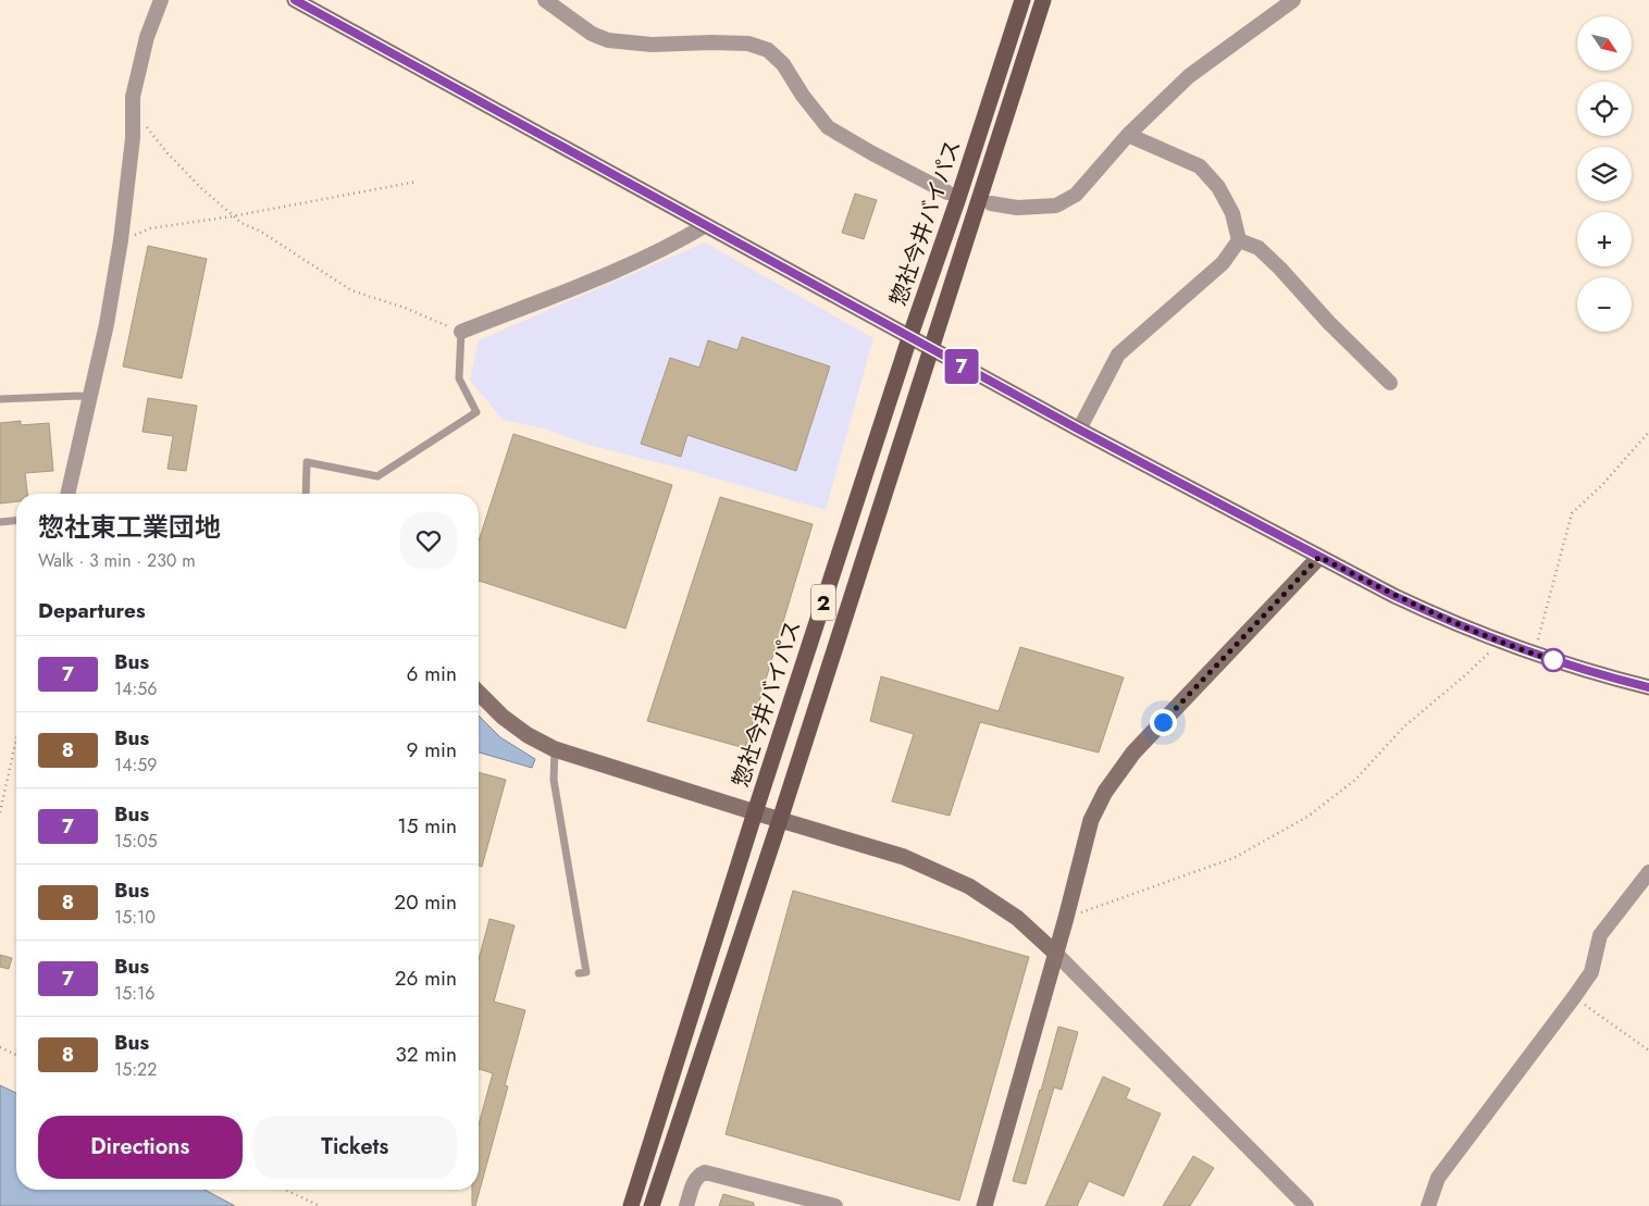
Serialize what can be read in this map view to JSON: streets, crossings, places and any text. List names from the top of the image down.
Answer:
{
  "streets": {
    "main road": ["惣社今井バイパス", "2"]
  },
  "lines": ["bus line 7"],
  "north": "bottom right",
  "page": {
    "on_map": "7",
    "map_buttons": ["+", "−"],
    "heading": [
      ["惣社東工業団地", "Walk · 3 min · 230 m"],
      "Departures"
    ],
    "list": [
      {
        "mark": "7",
        "name": "Bus",
        "note": "14:56",
        "value": "6 min"
      },
      {
        "mark": "8",
        "name": "Bus",
        "note": "14:59",
        "value": "9 min"
      },
      {
        "mark": "7",
        "name": "Bus",
        "note": "15:05",
        "value": "15 min"
      },
      {
        "mark": "8",
        "name": "Bus",
        "note": "15:10",
        "value": "20 min"
      },
      {
        "mark": "7",
        "name": "Bus",
        "note": "15:16",
        "value": "26 min"
      },
      {
        "mark": "8",
        "name": "Bus",
        "note": "15:22",
        "value": "32 min"
      }
    ],
    "buttons": ["Directions", "Tickets"]
  }
}
